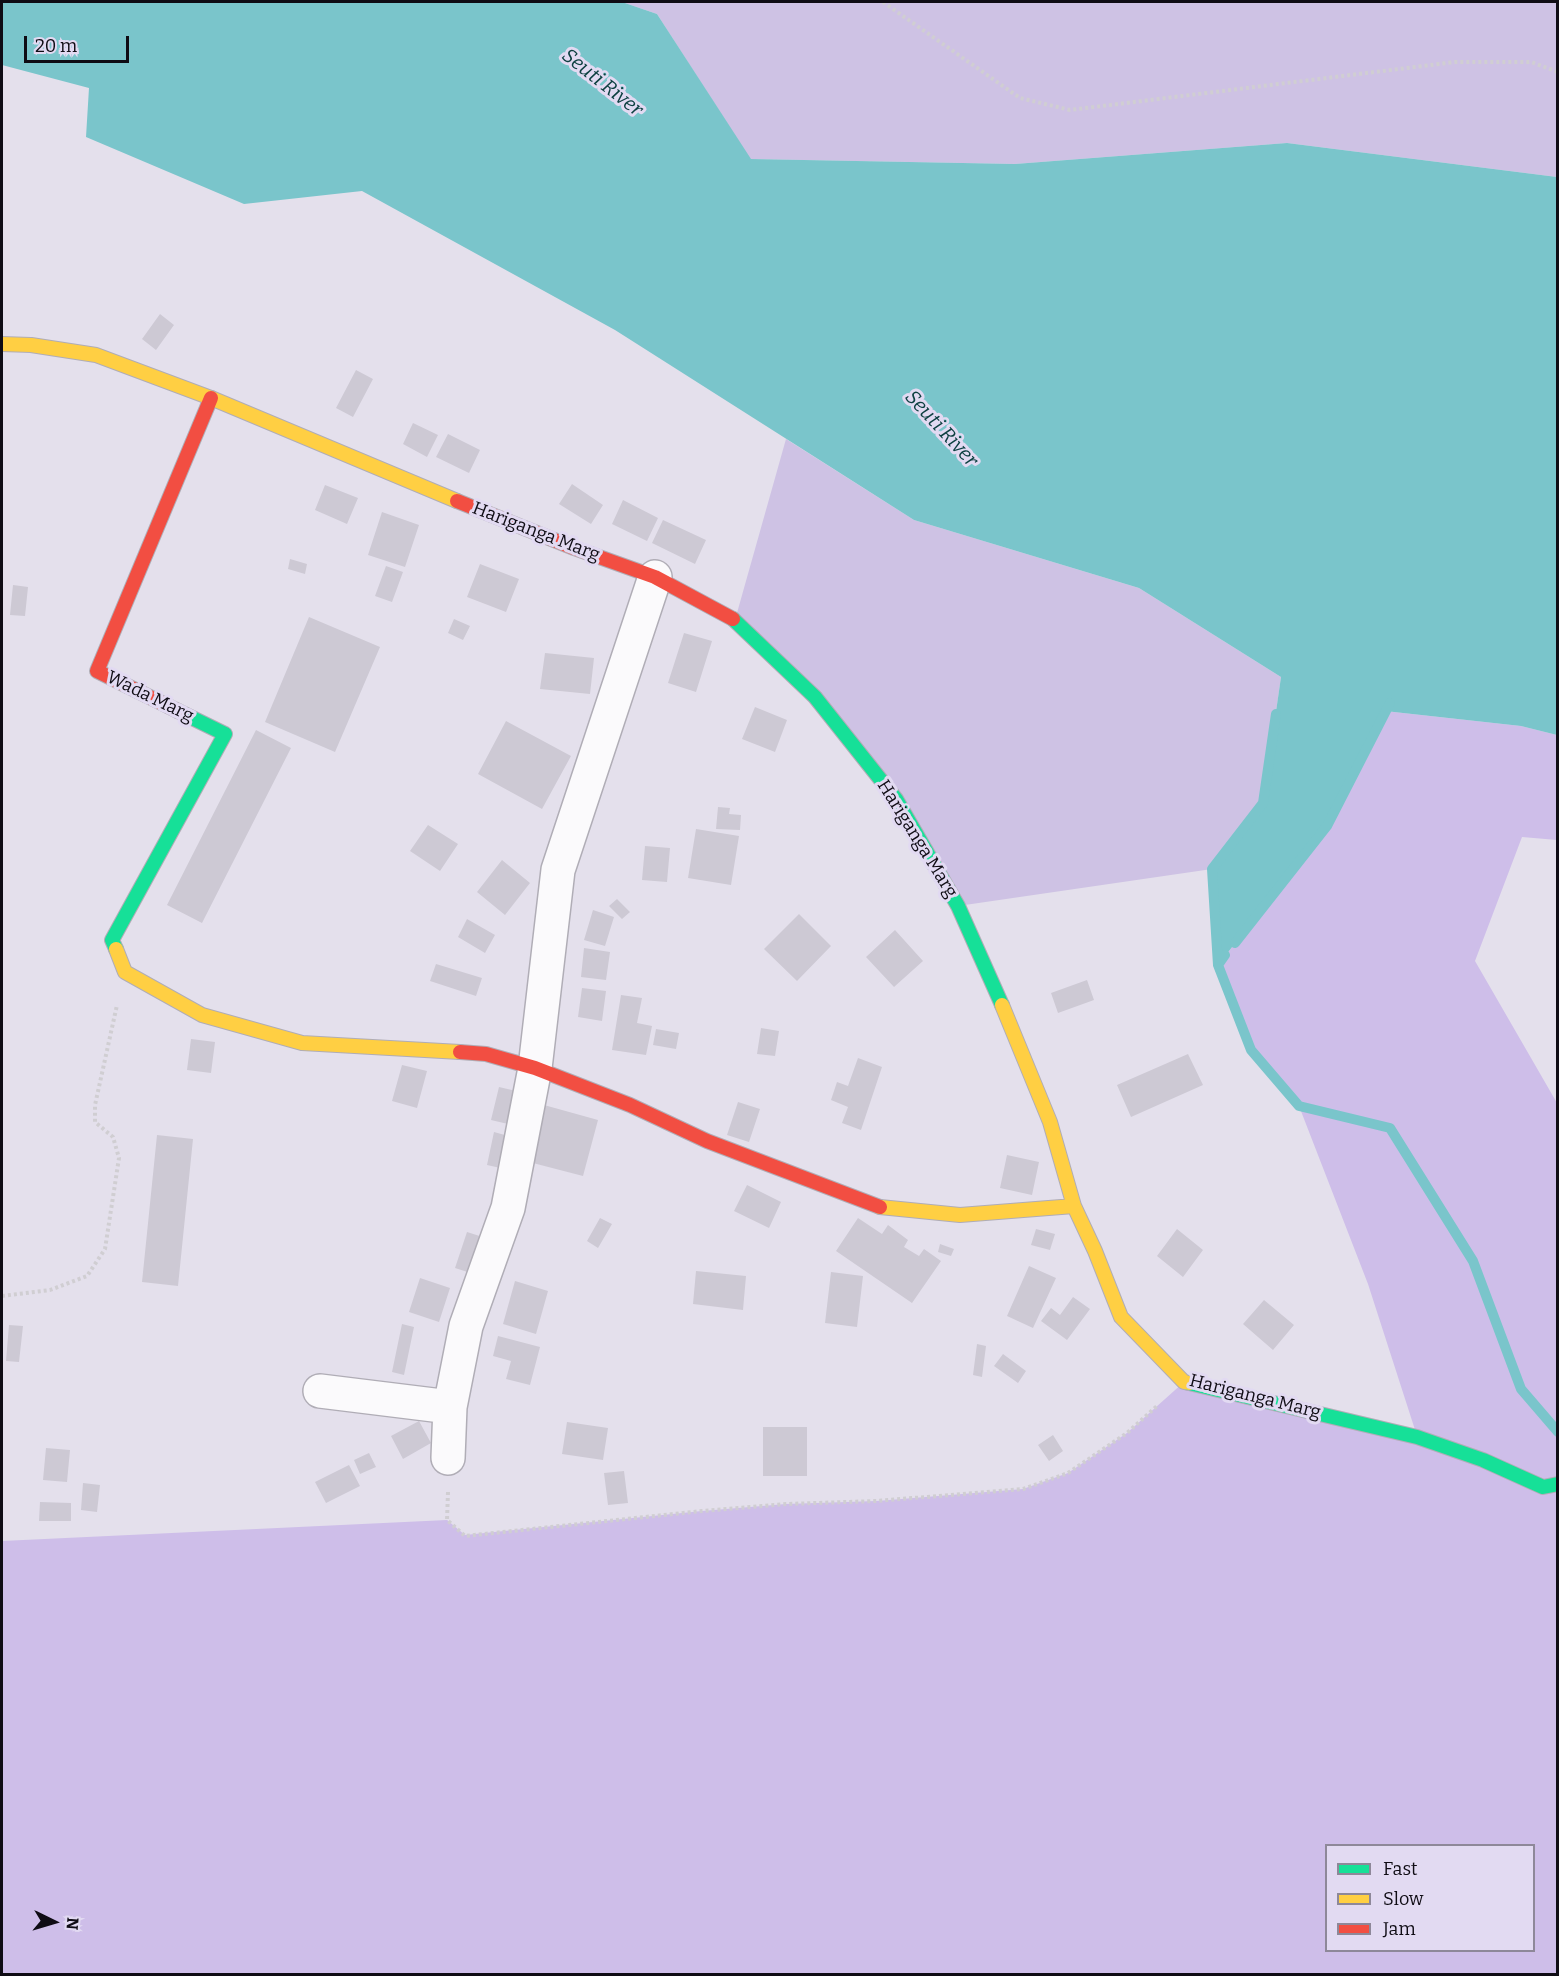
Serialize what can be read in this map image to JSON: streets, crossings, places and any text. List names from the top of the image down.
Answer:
{
  "streets": {
    "street": ["Hariganga Marg", "Wada Marg"]
  },
  "crossings": [
    ["Hariganga Marg", "Wada Marg"]
  ],
  "water": ["Seuti River"],
  "legend": ["Fast", "Slow", "Jam"],
  "scale_bar": "20 m",
  "north": "right"
}
